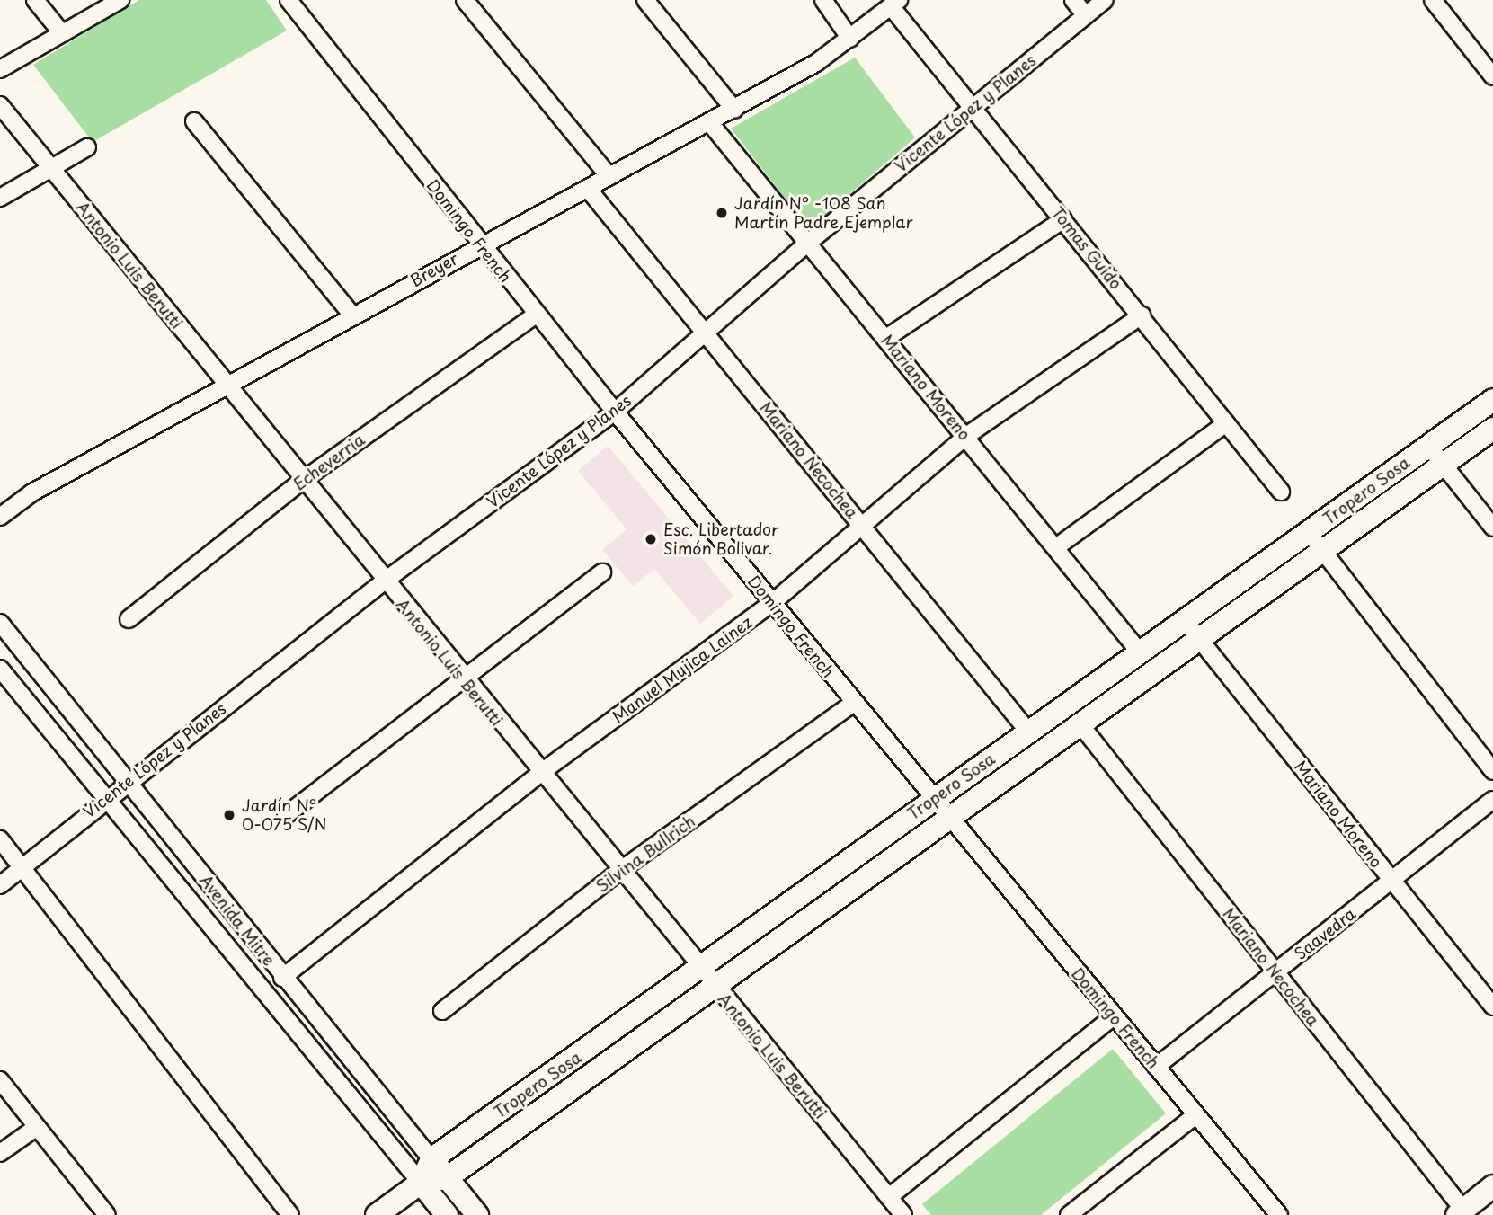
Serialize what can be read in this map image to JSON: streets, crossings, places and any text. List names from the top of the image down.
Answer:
{
  "streets": {
    "street": [
      "Vicente López y Planes",
      "Domingo French",
      "Tomas Guido",
      "Antonio Luis Berutti",
      "Breyer",
      "Mariano Moreno",
      "Mariano Necochea",
      "Echeverria",
      "Tropero Sosa",
      "Manuel Mujica Lainez",
      "Silvina Bullrich",
      "Avenida Mitre",
      "Saavedra"
    ]
  },
  "crossings": [
    ["Vicente López y Planes", "Domingo French"],
    ["Vicente López y Planes", "Tomas Guido"],
    ["Vicente López y Planes", "Antonio Luis Berutti"],
    ["Vicente López y Planes", "Mariano Moreno"],
    ["Vicente López y Planes", "Mariano Necochea"],
    ["Vicente López y Planes", "Avenida Mitre"],
    ["Domingo French", "Breyer"],
    ["Domingo French", "Echeverria"],
    ["Domingo French", "Tropero Sosa"],
    ["Domingo French", "Manuel Mujica Lainez"],
    ["Domingo French", "Silvina Bullrich"],
    ["Domingo French", "Saavedra"],
    ["Tomas Guido", "Breyer"],
    ["Tomas Guido", "Manuel Mujica Lainez"],
    ["Antonio Luis Berutti", "Breyer"],
    ["Antonio Luis Berutti", "Echeverria"],
    ["Antonio Luis Berutti", "Tropero Sosa"],
    ["Antonio Luis Berutti", "Manuel Mujica Lainez"],
    ["Antonio Luis Berutti", "Silvina Bullrich"],
    ["Breyer", "Mariano Moreno"],
    ["Breyer", "Mariano Necochea"],
    ["Mariano Moreno", "Tropero Sosa"],
    ["Mariano Moreno", "Manuel Mujica Lainez"],
    ["Mariano Moreno", "Saavedra"],
    ["Mariano Necochea", "Tropero Sosa"],
    ["Mariano Necochea", "Manuel Mujica Lainez"],
    ["Mariano Necochea", "Saavedra"],
    ["Tropero Sosa", "Avenida Mitre"],
    ["Manuel Mujica Lainez", "Avenida Mitre"]
  ],
  "places": ["Jardín N° -108 San Martín Padre Ejemplar", "Esc. Libertador Simón Bolivar.", "Jardín N° 0-075 S/N"]
}
